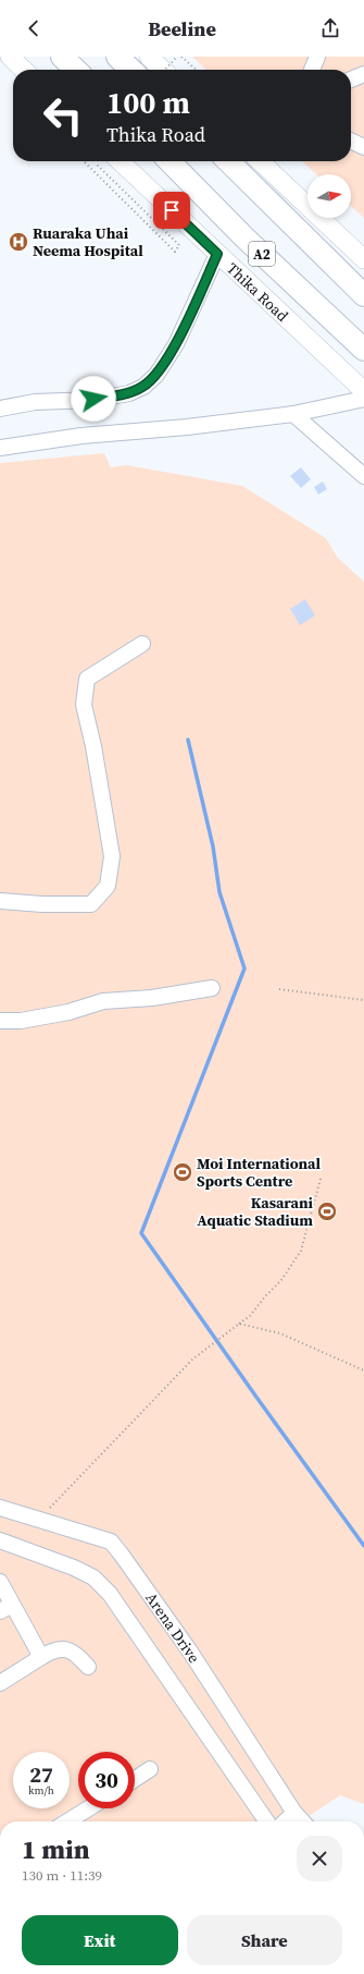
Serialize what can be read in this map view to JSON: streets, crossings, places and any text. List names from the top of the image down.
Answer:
{
  "streets": {
    "highway": ["A2", "Thika Road"],
    "street": ["Arena Drive"]
  },
  "places": {
    "hospital": ["Ruaraka Uhai Neema Hospital"],
    "sports": ["Moi International Sports Centre", "Kasarani Aquatic Stadium"]
  },
  "north": "right",
  "page": {
    "header": "Beeline",
    "turn": ["100 m", "Thika Road"],
    "speed": "27 km/h",
    "limit": "30",
    "heading": ["1 min", "130 m · 11:39"],
    "buttons": ["Exit", "Share"]
  }
}
